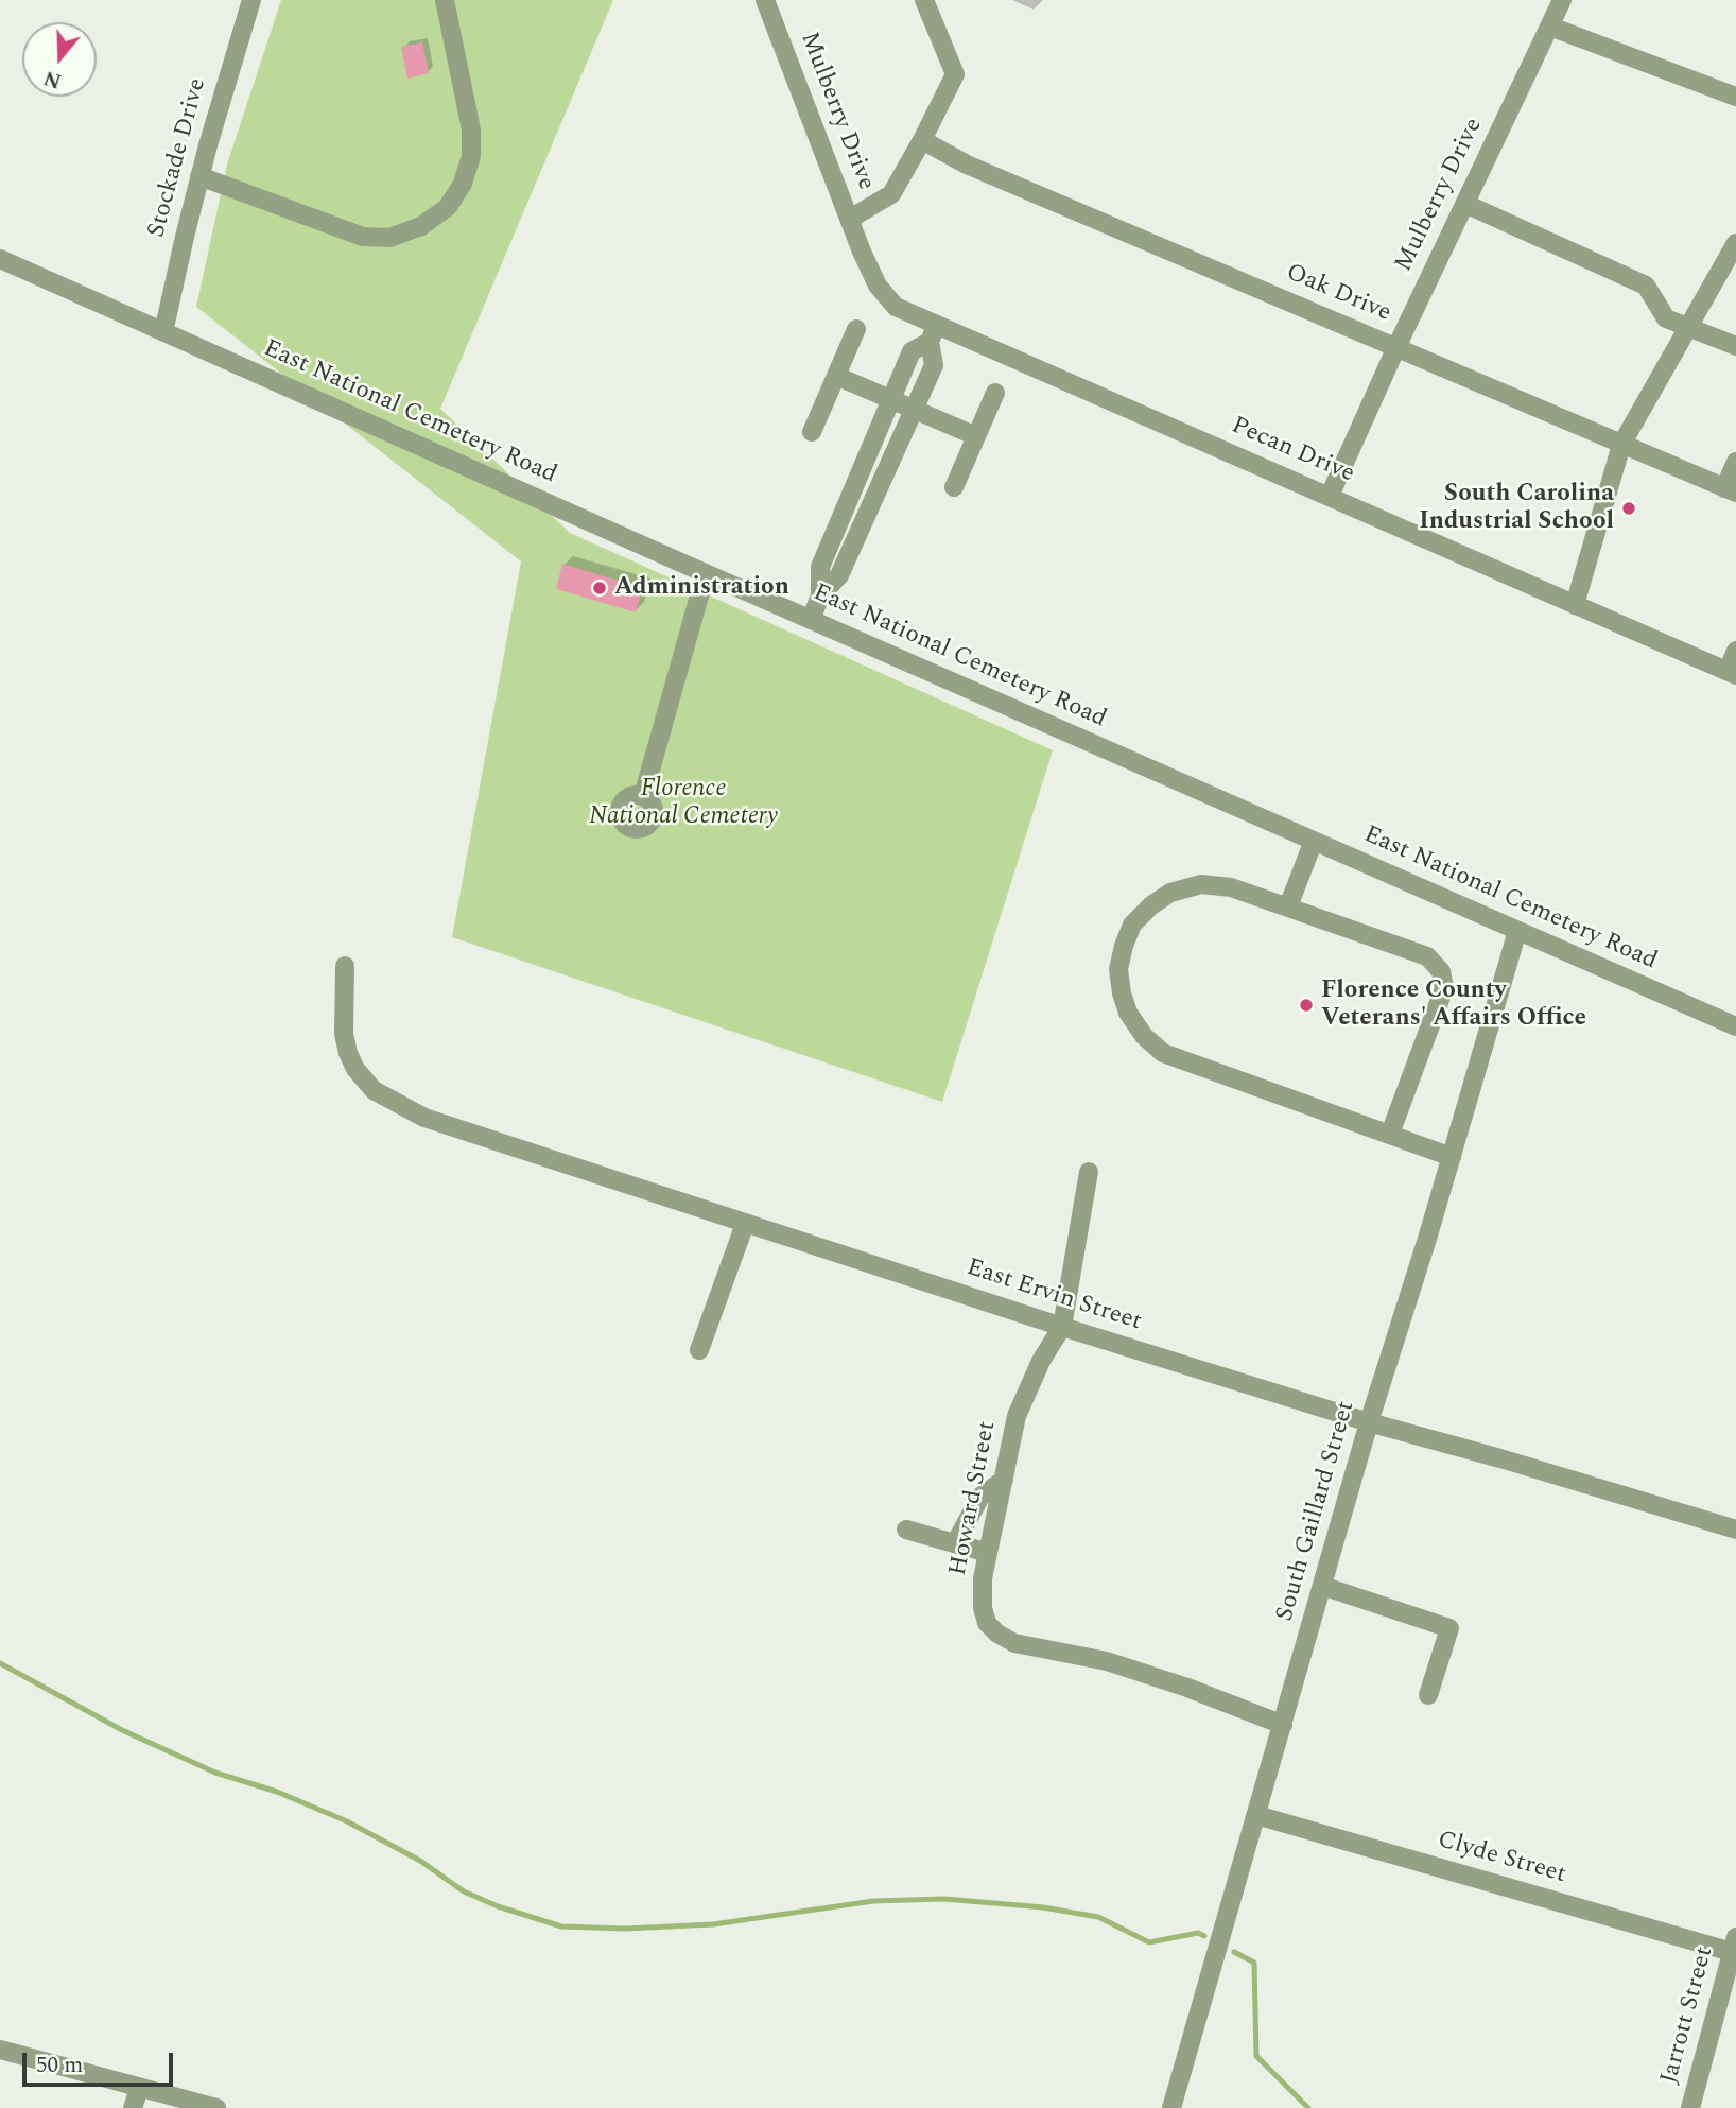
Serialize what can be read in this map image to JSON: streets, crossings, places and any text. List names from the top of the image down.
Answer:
{
  "streets": {
    "street": [
      "Mulberry Drive",
      "Stockade Drive",
      "Oak Drive",
      "East National Cemetery Road",
      "Pecan Drive",
      "East Ervin Street",
      "Howard Street",
      "South Gaillard Street",
      "Clyde Street",
      "Jarrott Street"
    ]
  },
  "crossings": [
    ["Mulberry Drive", "Oak Drive"],
    ["Mulberry Drive", "Pecan Drive"],
    ["Stockade Drive", "East National Cemetery Road"],
    ["East National Cemetery Road", "South Gaillard Street"],
    ["East Ervin Street", "Howard Street"],
    ["East Ervin Street", "South Gaillard Street"],
    ["Howard Street", "South Gaillard Street"],
    ["South Gaillard Street", "Clyde Street"],
    ["Clyde Street", "Jarrott Street"]
  ],
  "parks": ["Florence National Cemetery"],
  "places": ["South Carolina Industrial School", "Administration", "Florence County Veterans' Affairs Office"],
  "scale_bar": "50 m",
  "north": "bottom"
}
